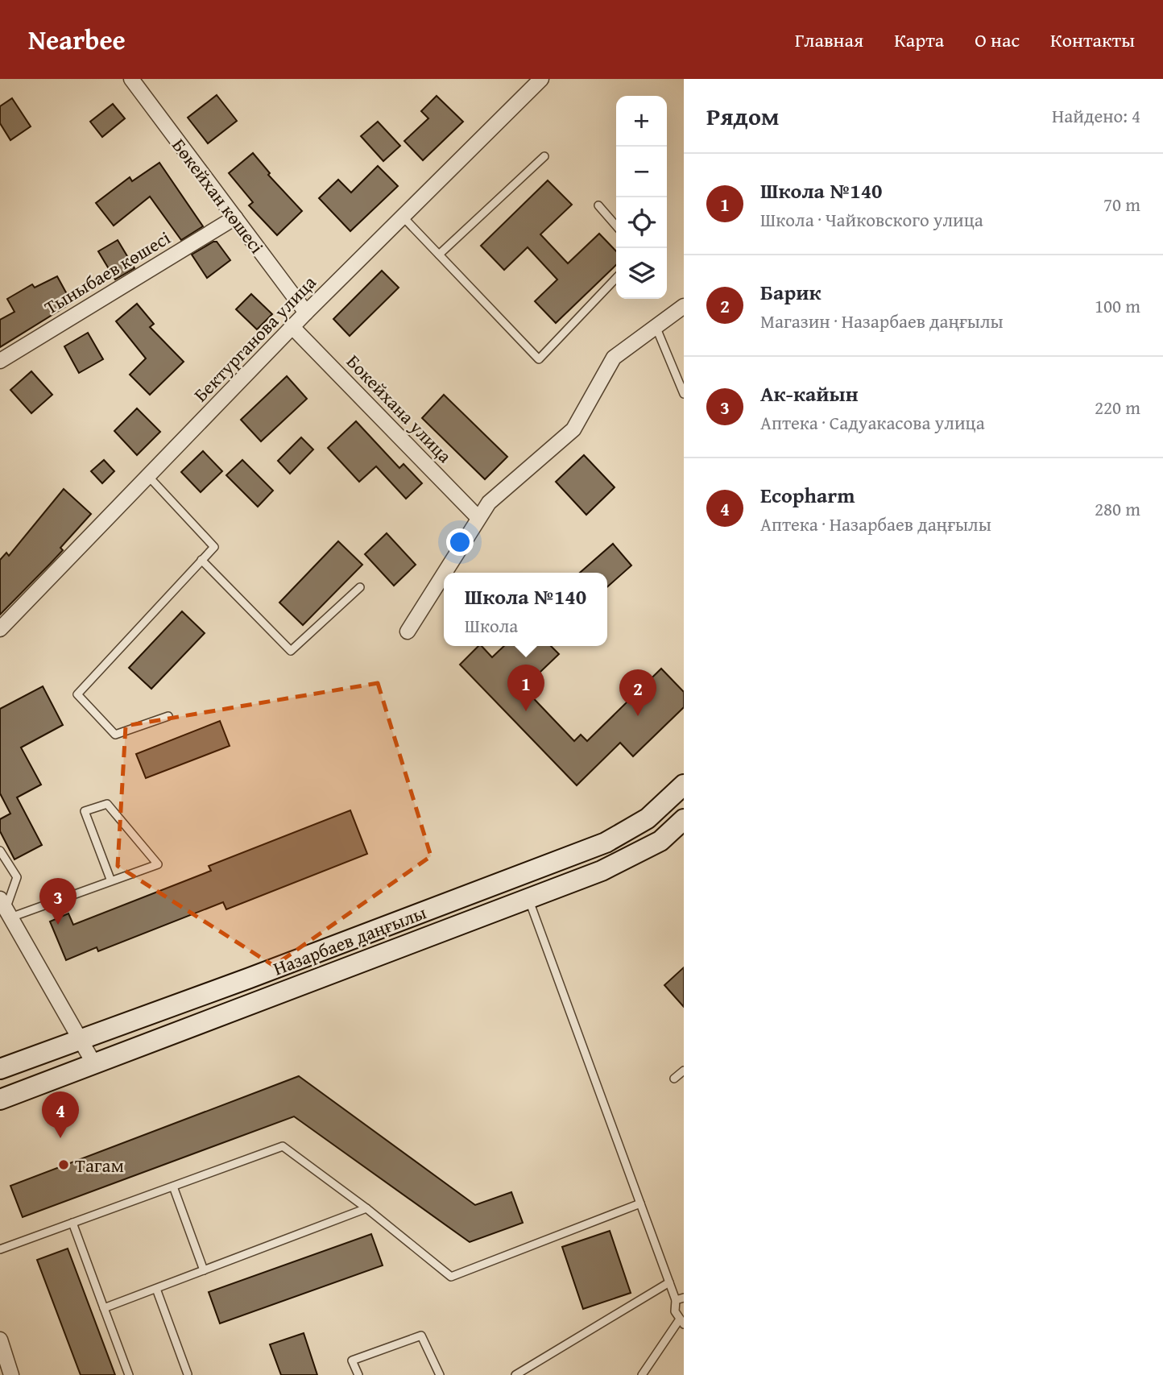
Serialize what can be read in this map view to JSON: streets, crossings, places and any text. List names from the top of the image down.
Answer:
{
  "streets": {
    "main road": ["Назарбаев даңғылы"],
    "street": [
      "Бөкейхан көшесі",
      "Тыныбаев көшесі",
      "Бектурганова улица",
      "Бокейхана улица"
    ]
  },
  "crossings": [
    ["Бөкейхан көшесі", "Тыныбаев көшесі"],
    ["Бөкейхан көшесі", "Бектурганова улица"],
    ["Бектурганова улица", "Бокейхана улица"]
  ],
  "places": ["Тагам"],
  "page": {
    "header": "Nearbee",
    "nav": [
      "Главная",
      "Карта",
      "О нас",
      "Контакты"
    ],
    "heading": ["Рядом", "Найдено: 4"],
    "map_buttons": ["+", "−"],
    "list": [
      {
        "mark": "1",
        "name": "Школа №140",
        "note": "Школа · Чайковского улица",
        "value": "70 m"
      },
      {
        "mark": "2",
        "name": "Барик",
        "note": "Магазин · Назарбаев даңғылы",
        "value": "100 m"
      },
      {
        "mark": "3",
        "name": "Ак-кайын",
        "note": "Аптека · Садуакасова улица",
        "value": "220 m"
      },
      {
        "mark": "4",
        "name": "Ecopharm",
        "note": "Аптека · Назарбаев даңғылы",
        "value": "280 m"
      }
    ],
    "popup": ["Школа №140", "Школа"],
    "pins": [
      "1",
      "2",
      "3",
      "4"
    ]
  }
}
